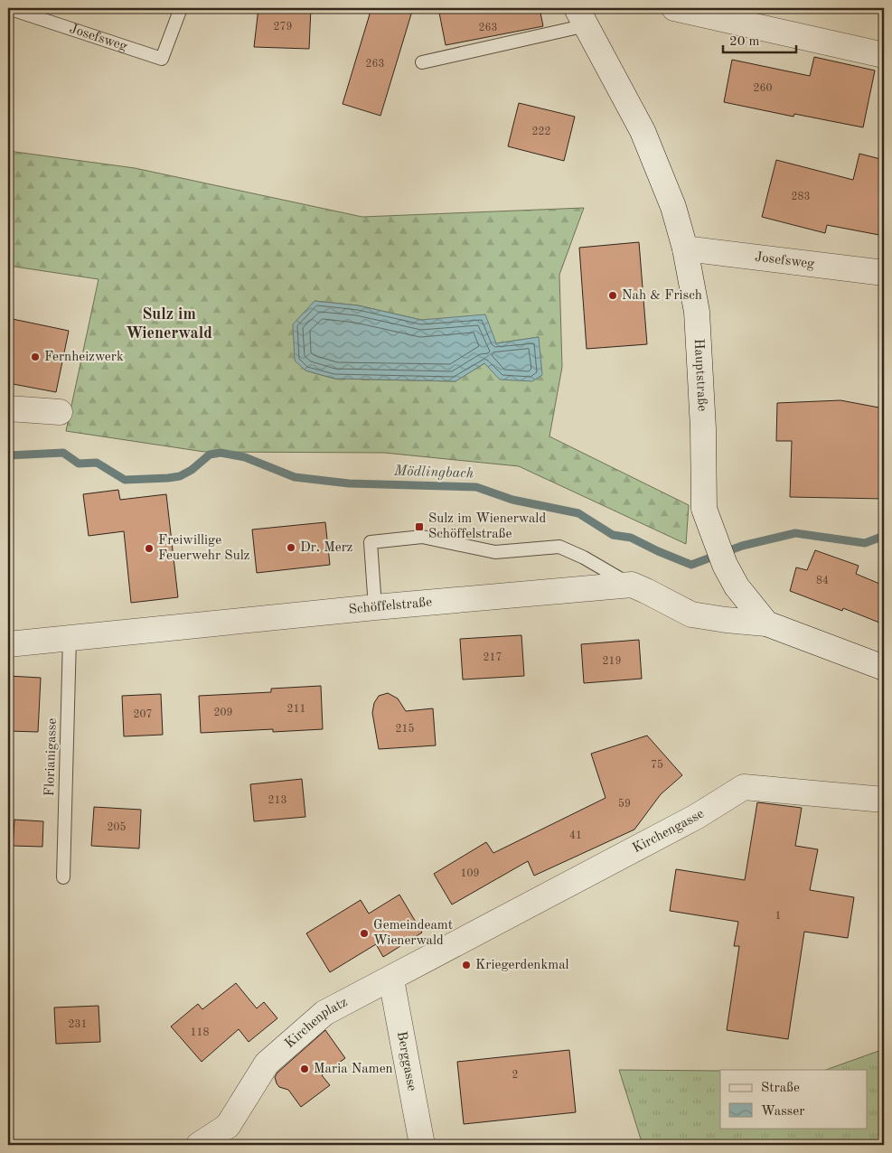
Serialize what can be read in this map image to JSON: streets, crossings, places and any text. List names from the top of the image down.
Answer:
{
  "streets": {
    "street": [
      "Josefsweg",
      "Hauptstraße",
      "Schöffelstraße",
      "Kirchengasse",
      "Kirchenplatz",
      "Berggasse"
    ],
    "lane": ["Florianigasse"]
  },
  "crossings": [
    ["Josefsweg", "Hauptstraße"],
    ["Hauptstraße", "Schöffelstraße"],
    ["Schöffelstraße", "Florianigasse"],
    ["Kirchengasse", "Kirchenplatz"],
    ["Kirchenplatz", "Berggasse"]
  ],
  "districts": ["Sulz im Wienerwald"],
  "water": ["Mödlingbach"],
  "places": {
    "other": [
      "Nah & Frisch",
      "Fernheizwerk",
      "Dr. Merz",
      "Freiwillige Feuerwehr Sulz",
      "Gemeindeamt Wienerwald",
      "Kriegerdenkmal",
      "Maria Namen"
    ],
    "transit": ["Sulz im Wienerwald Schöffelstraße"]
  },
  "house_numbers": [
    "279",
    "263",
    "263",
    "260",
    "222",
    "283",
    "84",
    "217",
    "219",
    "211",
    "209",
    "207",
    "215",
    "75",
    "213",
    "59",
    "205",
    "41",
    "109",
    "1",
    "231",
    "118",
    "2"
  ],
  "legend": ["Straße", "Wasser"],
  "scale_bar": "20 m"
}
